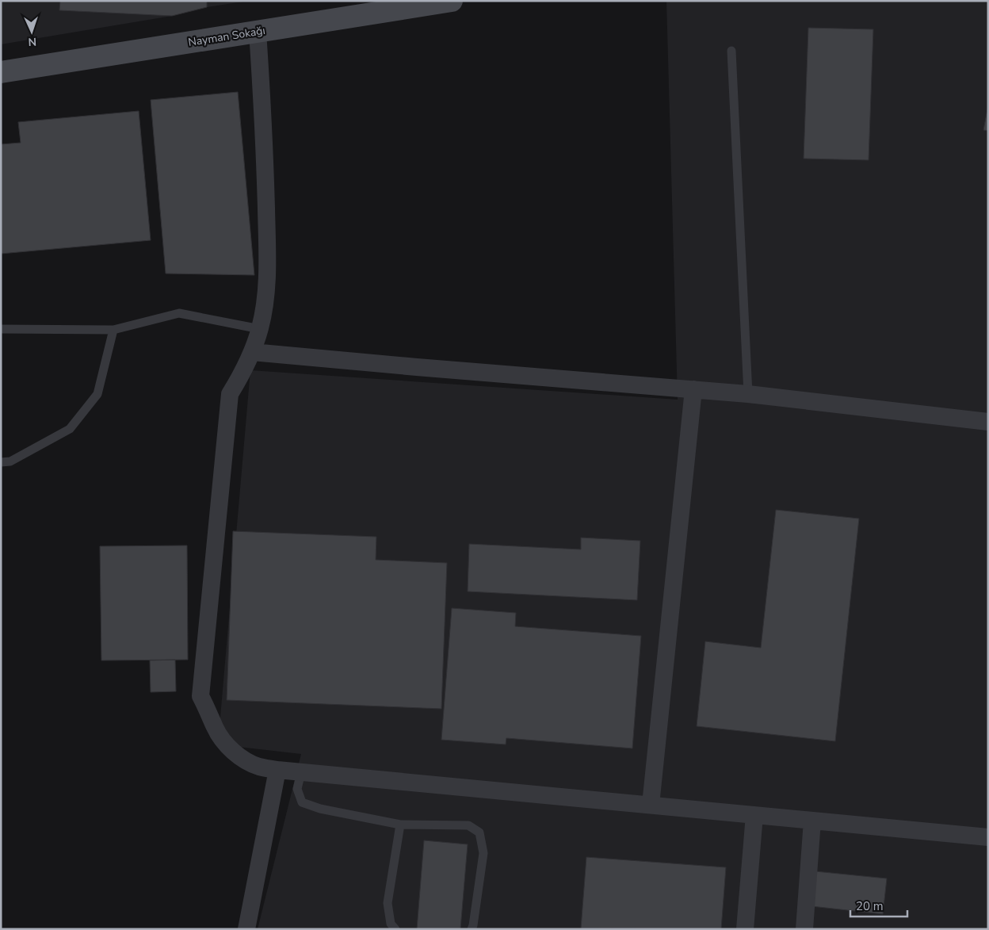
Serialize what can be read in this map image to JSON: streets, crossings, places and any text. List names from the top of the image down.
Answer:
{
  "streets": {
    "street": ["Nayman Sokağı"]
  },
  "scale_bar": "20 m",
  "north": "bottom"
}
